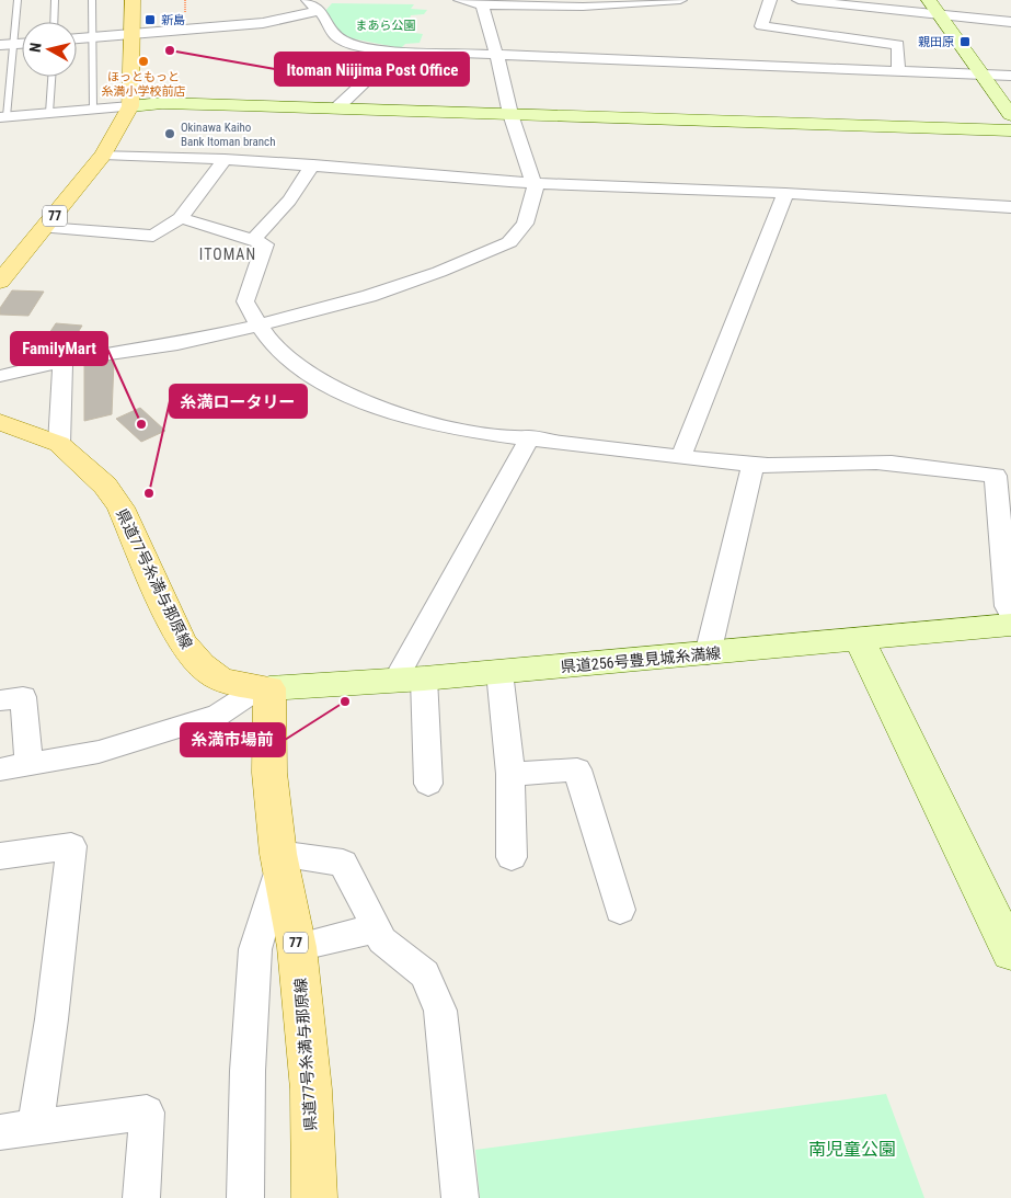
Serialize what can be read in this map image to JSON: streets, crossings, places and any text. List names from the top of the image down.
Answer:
{
  "streets": {
    "main road": ["77", "県道77号糸満与那原線"],
    "street": ["県道256号豊見城糸満線"]
  },
  "crossings": [
    ["県道77号糸満与那原線", "県道256号豊見城糸満線"]
  ],
  "districts": ["ITOMAN"],
  "parks": ["まあら公園", "南児童公園"],
  "places": {
    "transit": ["新島", "親田原"],
    "other": [
      "Itoman Niijima Post Office",
      "ほっともっと 糸満小学校前店",
      "Okinawa Kaiho Bank Itoman branch",
      "FamilyMart",
      "糸満ロータリー",
      "糸満市場前"
    ]
  },
  "north": "left"
}
